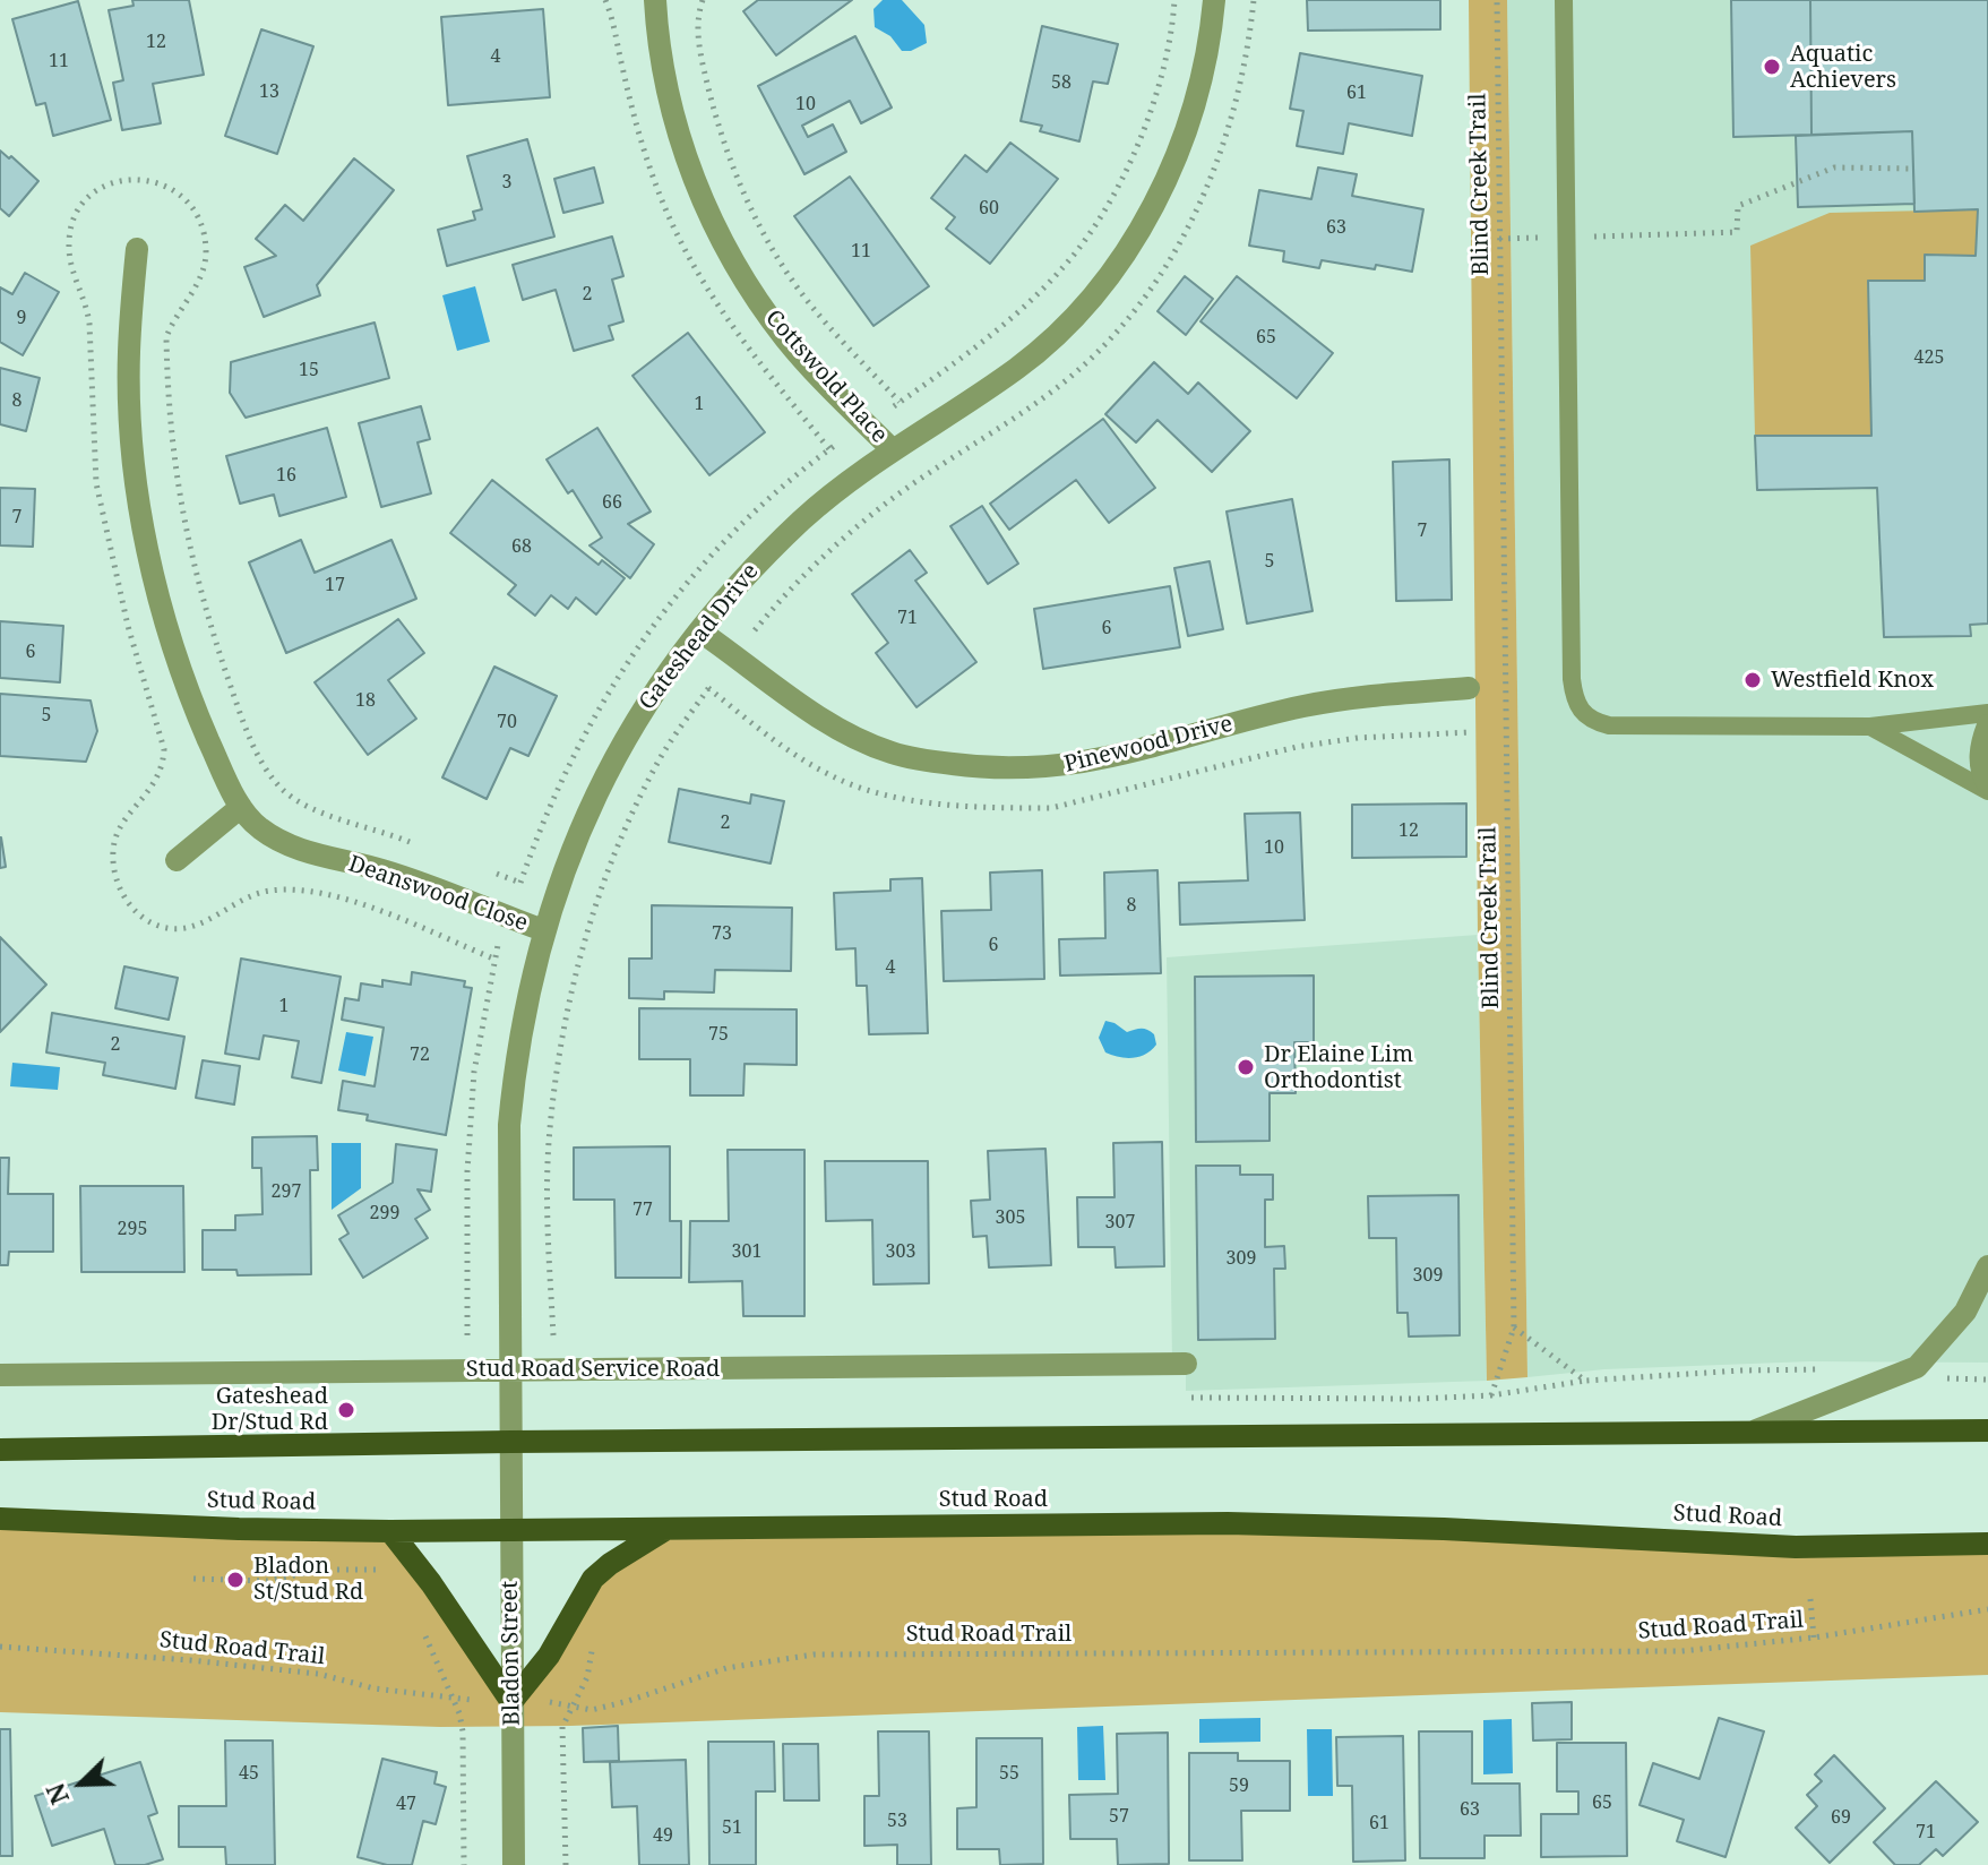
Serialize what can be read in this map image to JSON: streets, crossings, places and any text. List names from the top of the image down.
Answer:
{
  "streets": {
    "main road": ["Stud Road"],
    "street": [
      "Cottswold Place",
      "Gateshead Drive",
      "Pinewood Drive",
      "Deanswood Close",
      "Stud Road Service Road",
      "Bladon Street"
    ],
    "path": ["Blind Creek Trail", "Stud Road Trail"]
  },
  "crossings": [
    ["Cottswold Place", "Gateshead Drive"],
    ["Gateshead Drive", "Pinewood Drive"],
    ["Gateshead Drive", "Deanswood Close"],
    ["Gateshead Drive", "Stud Road Service Road"],
    ["Gateshead Drive", "Bladon Street"],
    ["Stud Road", "Bladon Street"],
    ["Stud Road Trail", "Bladon Street"]
  ],
  "places": [
    "Aquatic Achievers",
    "Westfield Knox",
    "Dr Elaine Lim Orthodontist",
    "Gateshead Dr/Stud Rd",
    "Bladon St/Stud Rd"
  ],
  "house_numbers": [
    "12",
    "4",
    "11",
    "58",
    "13",
    "61",
    "10",
    "3",
    "60",
    "63",
    "11",
    "2",
    "9",
    "65",
    "425",
    "15",
    "8",
    "1",
    "16",
    "66",
    "7",
    "7",
    "68",
    "5",
    "17",
    "71",
    "6",
    "6",
    "18",
    "5",
    "70",
    "2",
    "12",
    "10",
    "8",
    "73",
    "6",
    "4",
    "1",
    "75",
    "2",
    "72",
    "297",
    "77",
    "299",
    "305",
    "307",
    "295",
    "301",
    "303",
    "309",
    "309",
    "45",
    "55",
    "59",
    "65",
    "47",
    "63",
    "57",
    "69",
    "53",
    "61",
    "51",
    "71",
    "49"
  ],
  "north": "bottom left"
}
